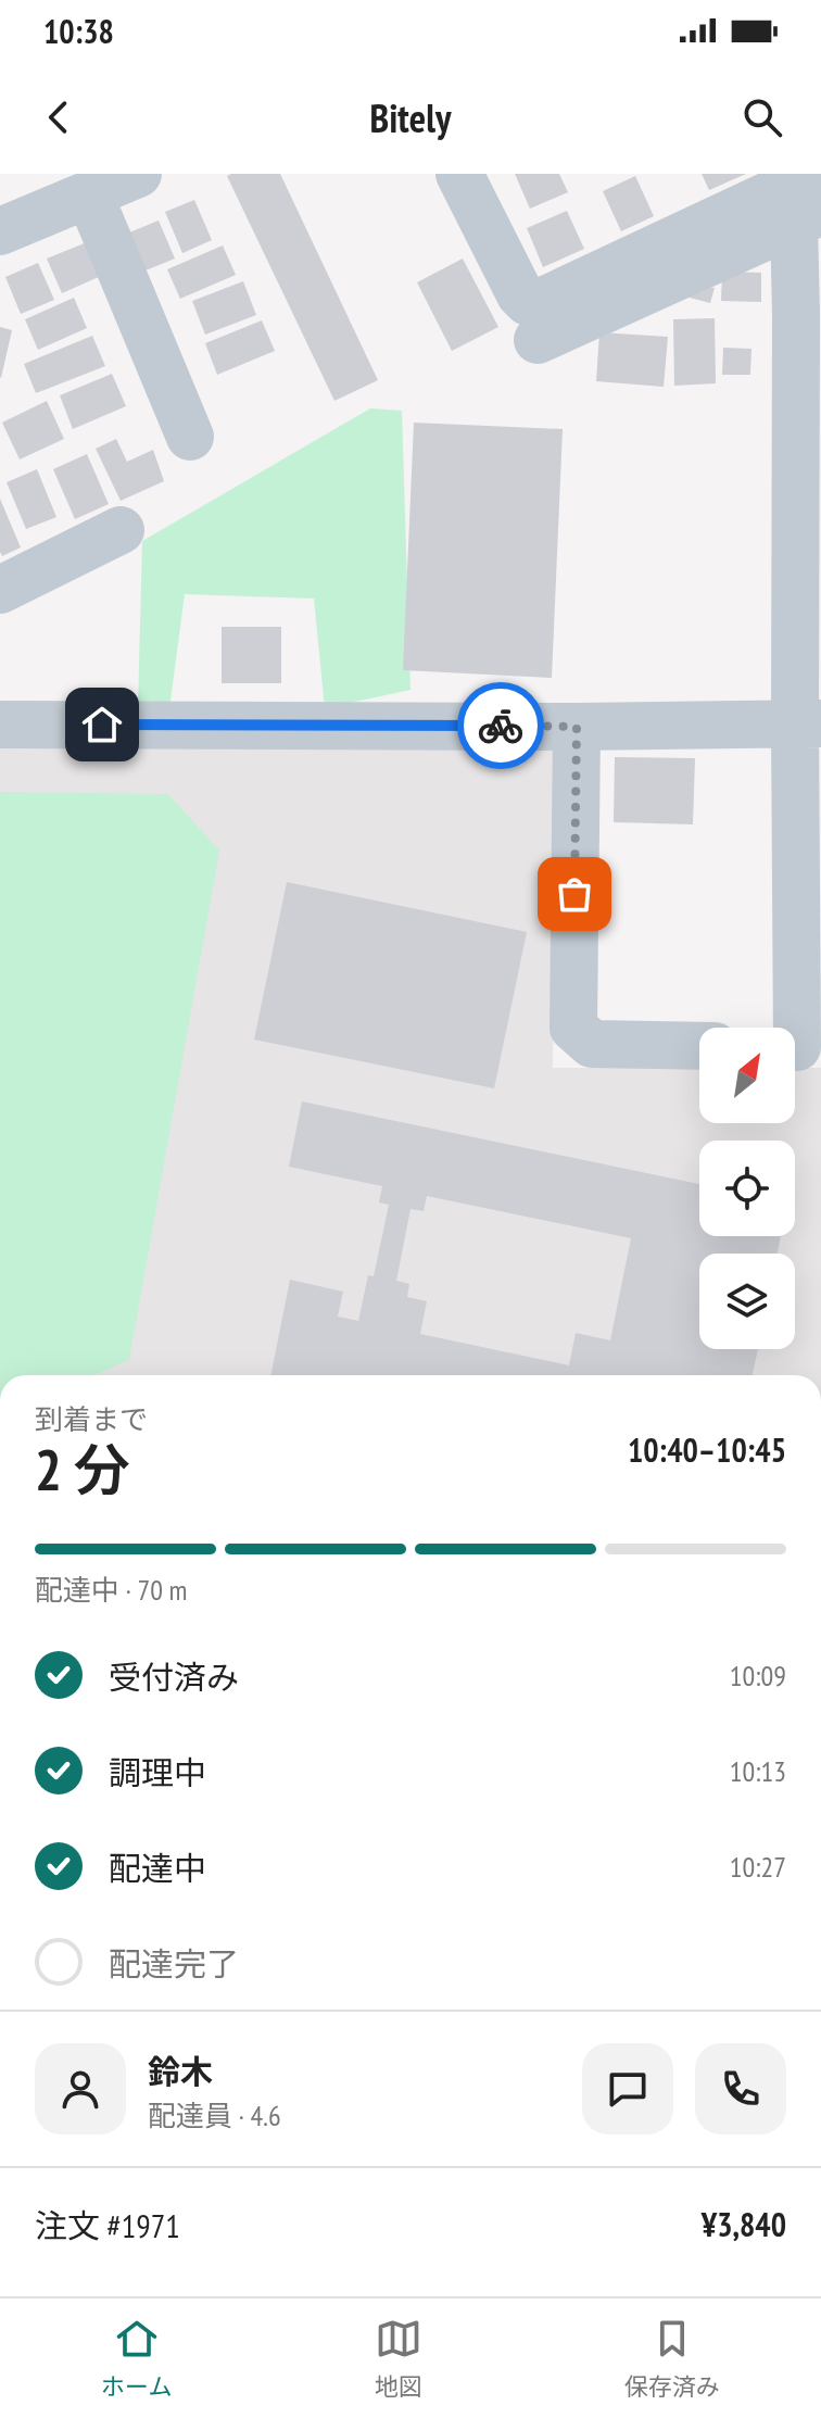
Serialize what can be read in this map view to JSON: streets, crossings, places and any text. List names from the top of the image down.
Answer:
{
  "north": "top right",
  "page": {
    "status": "10:38",
    "header": "Bitely",
    "heading": ["2 分", "到着まで", "10:40–10:45"],
    "panel": [
      "鈴木",
      "配達員 · 4.6",
      "注文 #1971",
      "¥3,840"
    ],
    "bar": "配達中 · 70 m",
    "list": [
      ["受付済み", "10:09"],
      ["調理中", "10:13"],
      ["配達中", "10:27"],
      "配達完了"
    ],
    "tabs": ["ホーム", "地図", "保存済み"]
  }
}
